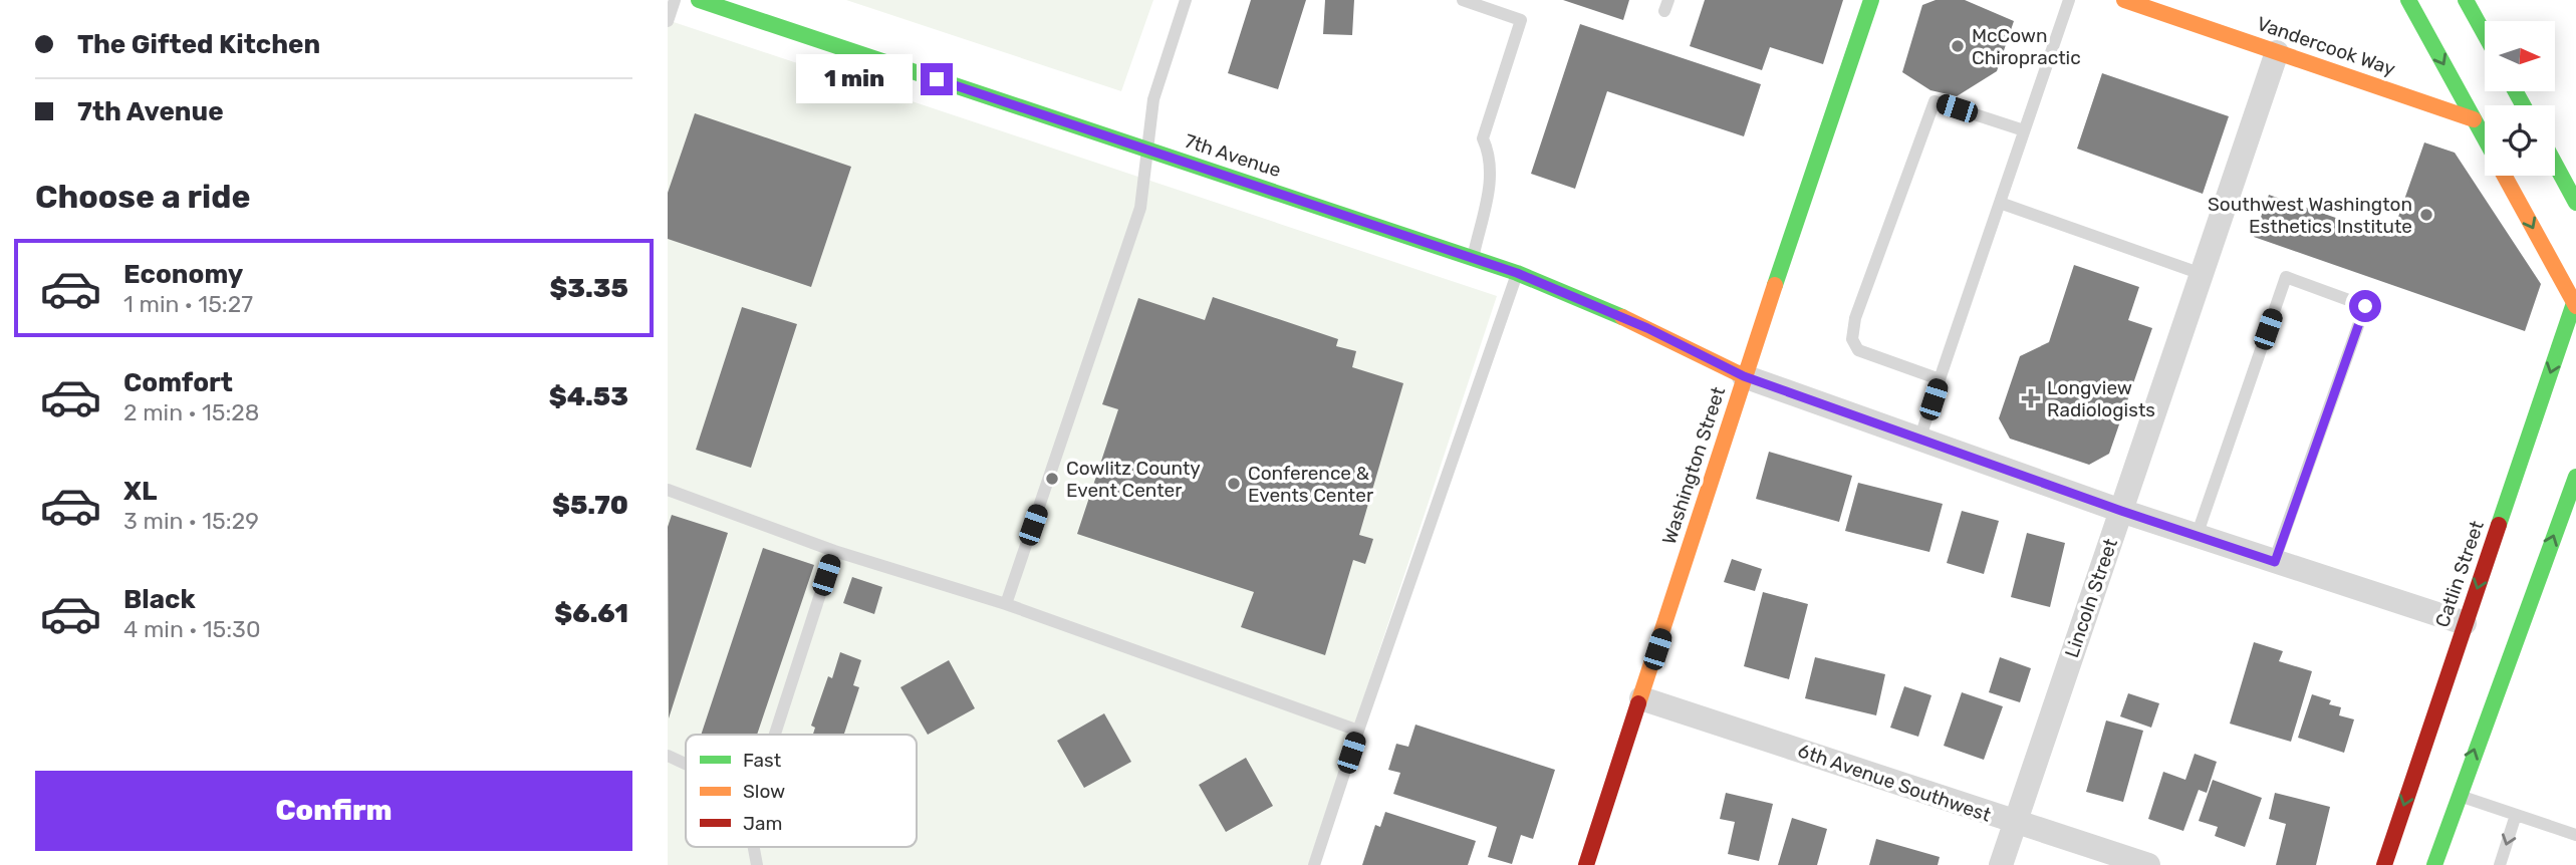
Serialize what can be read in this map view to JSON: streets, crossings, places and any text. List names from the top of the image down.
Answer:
{
  "streets": {
    "street": [
      "Vandercook Way",
      "7th Avenue",
      "Washington Street",
      "Catlin Street",
      "Lincoln Street",
      "6th Avenue Southwest"
    ]
  },
  "crossings": [
    ["Vandercook Way", "Lincoln Street"],
    ["7th Avenue", "Washington Street"],
    ["Washington Street", "6th Avenue Southwest"],
    ["Lincoln Street", "6th Avenue Southwest"]
  ],
  "places": {
    "other": [
      "McCown Chiropractic",
      "Southwest Washington Esthetics Institute",
      "Cowlitz County Event Center",
      "Conference & Events Center"
    ],
    "health": ["Longview Radiologists"]
  },
  "legend": ["Fast", "Slow", "Jam"],
  "north": "right",
  "page": {
    "banner": ["The Gifted Kitchen", "7th Avenue"],
    "bubble": "1 min",
    "heading": "Choose a ride",
    "list": [
      {
        "name": "Economy",
        "note": "1 min · 15:27",
        "value": "$3.35"
      },
      {
        "name": "Comfort",
        "note": "2 min · 15:28",
        "value": "$4.53"
      },
      {
        "name": "XL",
        "note": "3 min · 15:29",
        "value": "$5.70"
      },
      {
        "name": "Black",
        "note": "4 min · 15:30",
        "value": "$6.61"
      }
    ],
    "buttons": "Confirm"
  }
}
